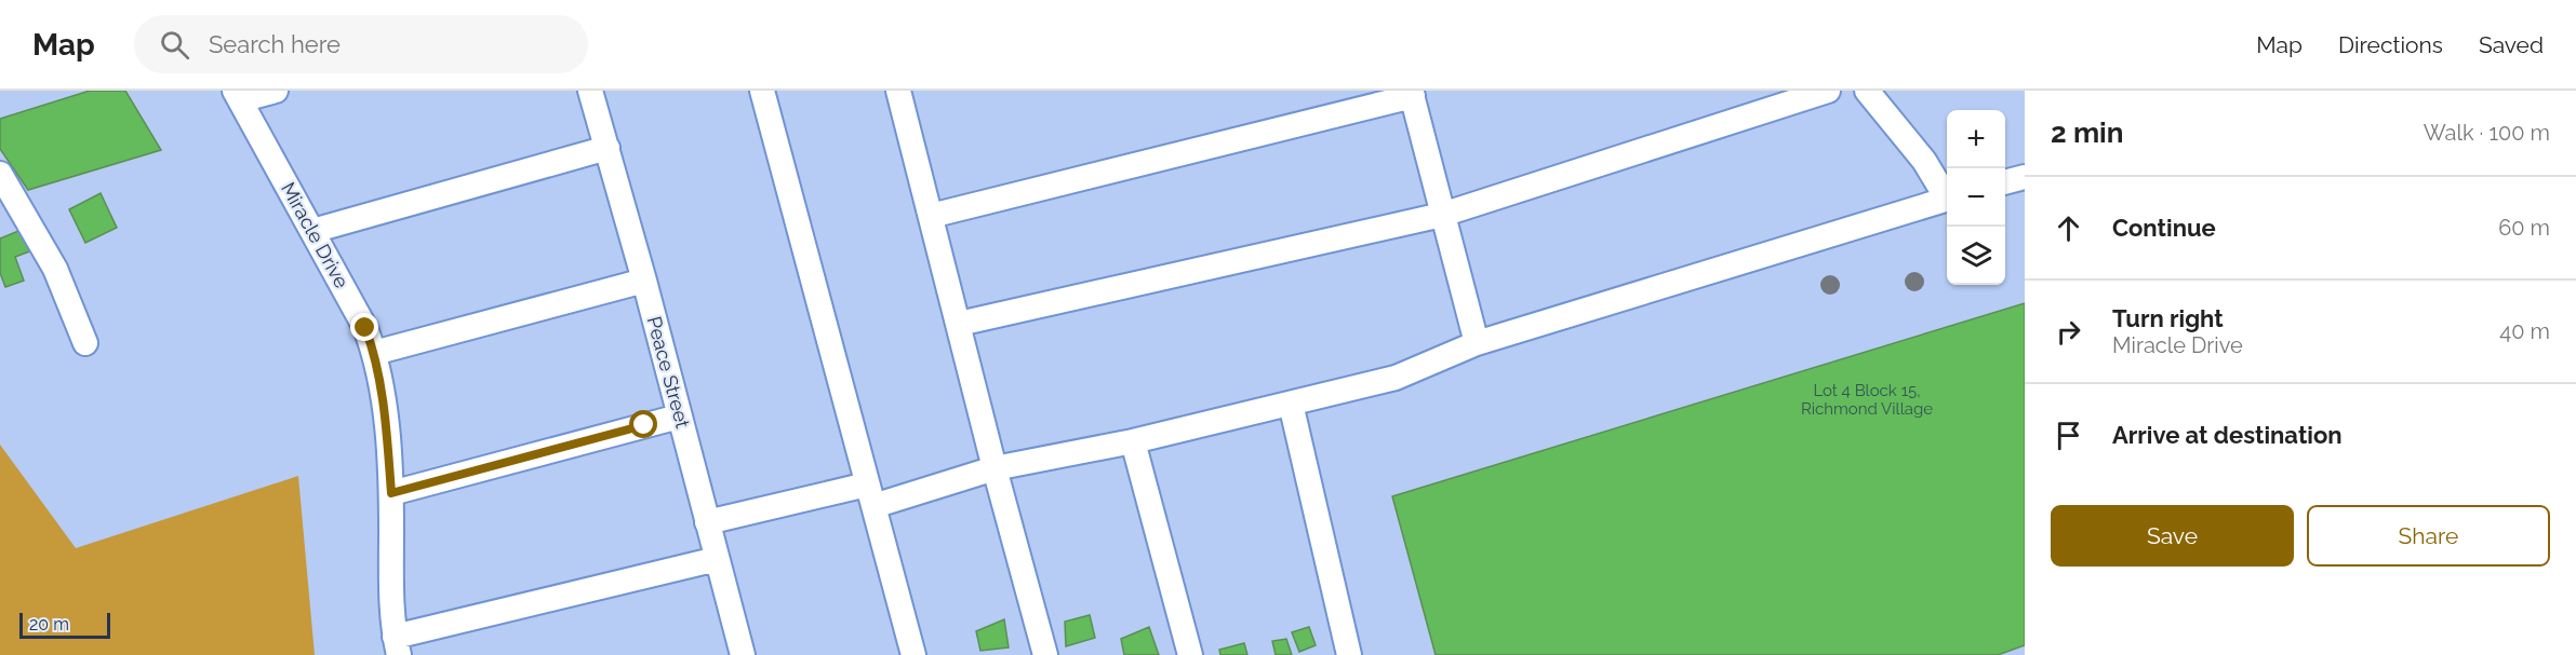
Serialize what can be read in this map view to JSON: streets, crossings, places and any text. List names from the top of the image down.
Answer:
{
  "streets": {
    "street": ["Miracle Drive", "Peace Street"]
  },
  "house_numbers": ["Lot 4 Block 15, Richmond Village"],
  "scale_bar": "20 m",
  "page": {
    "header": "Map",
    "search": "Search here",
    "nav": ["Map", "Directions", "Saved"],
    "heading": ["2 min", "Walk · 100 m"],
    "map_buttons": ["+", "−"],
    "list": [
      ["Continue", "60 m"],
      ["Turn right", "Miracle Drive", "40 m"],
      "Arrive at destination"
    ],
    "buttons": ["Save", "Share"],
    "scale": "20 m"
  }
}
